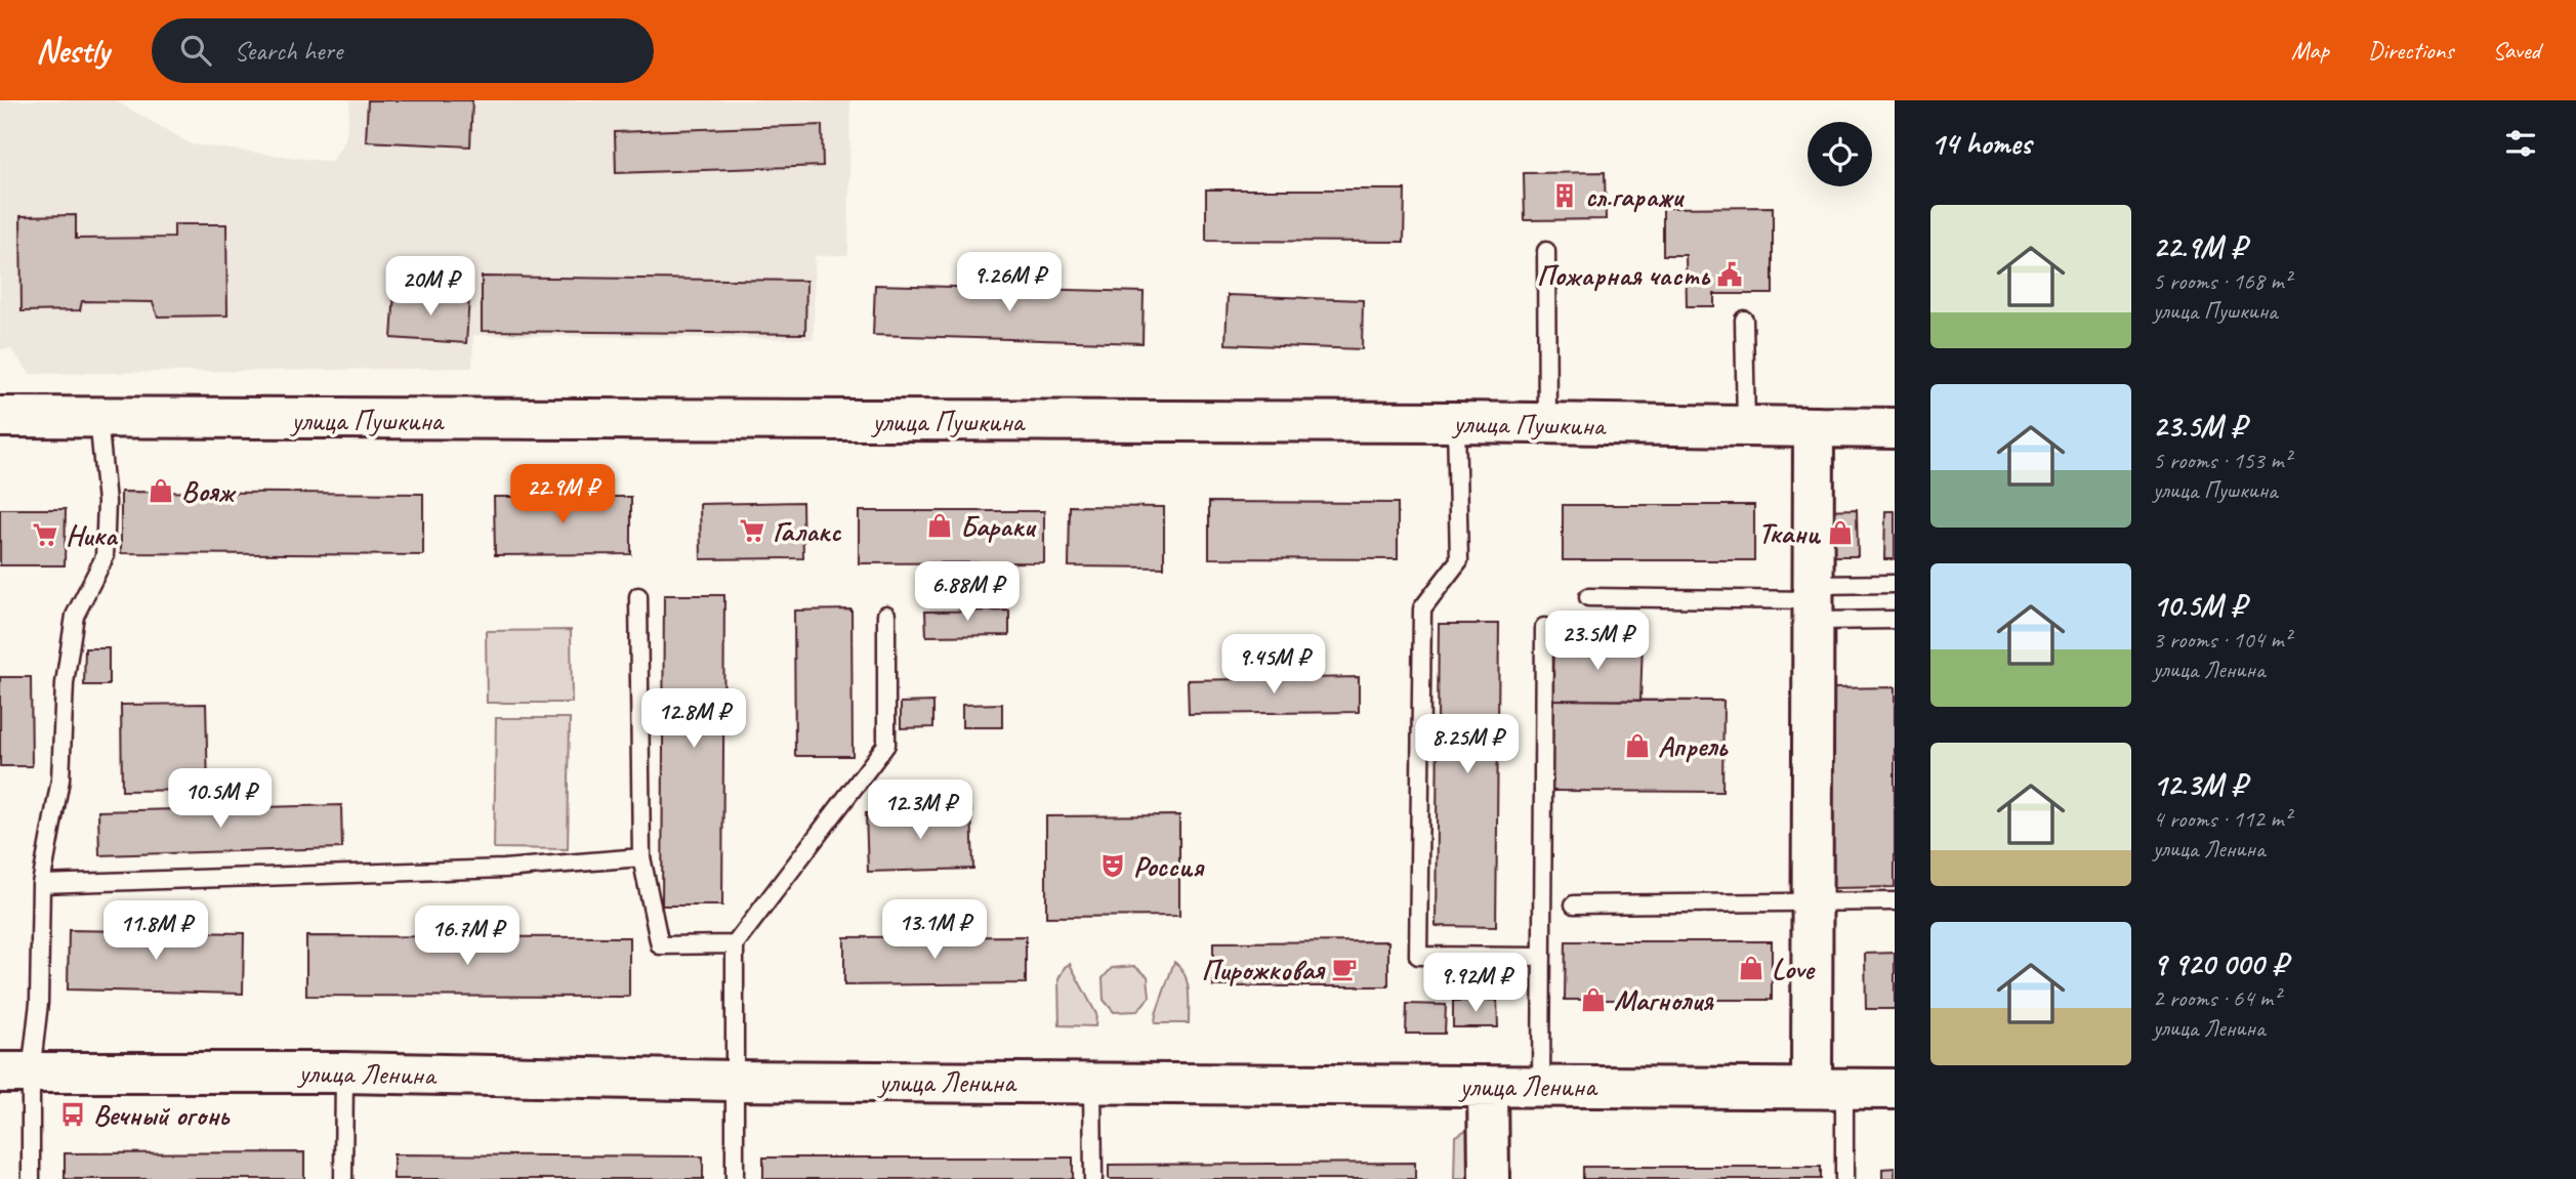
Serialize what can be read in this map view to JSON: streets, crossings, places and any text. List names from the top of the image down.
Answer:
{
  "streets": {
    "street": ["улица Пушкина", "улица Ленина"]
  },
  "places": {
    "building": ["сл.гаражи"],
    "public building": ["Пожарная часть"],
    "shop": [
      "Вояж",
      "Бараки",
      "Ткани",
      "Апрель",
      "Love",
      "Магнолия"
    ],
    "supermarket": ["Галакс", "Ника"],
    "theatre": ["Россия"],
    "cafe": ["Пирожковая"],
    "bus stop": ["Вечный огонь"]
  },
  "page": {
    "header": "Nestly",
    "search": "Search here",
    "nav": ["Map", "Directions", "Saved"],
    "heading": "14 homes",
    "list": [
      {
        "name": "22.9M ₽",
        "note": "5 rooms · 168 m² · улица Пушкина"
      },
      {
        "name": "23.5M ₽",
        "note": "5 rooms · 153 m² · улица Пушкина"
      },
      {
        "name": "10.5M ₽",
        "note": "3 rooms · 104 m² · улица Ленина"
      },
      {
        "name": "12.3M ₽",
        "note": "4 rooms · 112 m² · улица Ленина"
      },
      {
        "name": "9 920 000 ₽",
        "note": "2 rooms · 64 m² · улица Ленина"
      }
    ],
    "price": [
      "9.26M ₽",
      "20M ₽",
      "22.9M ₽",
      "6.88M ₽",
      "23.5M ₽",
      "9.45M ₽",
      "12.8M ₽",
      "8.25M ₽",
      "10.5M ₽",
      "12.3M ₽",
      "13.1M ₽",
      "11.8M ₽",
      "16.7M ₽",
      "9.92M ₽"
    ]
  }
}
